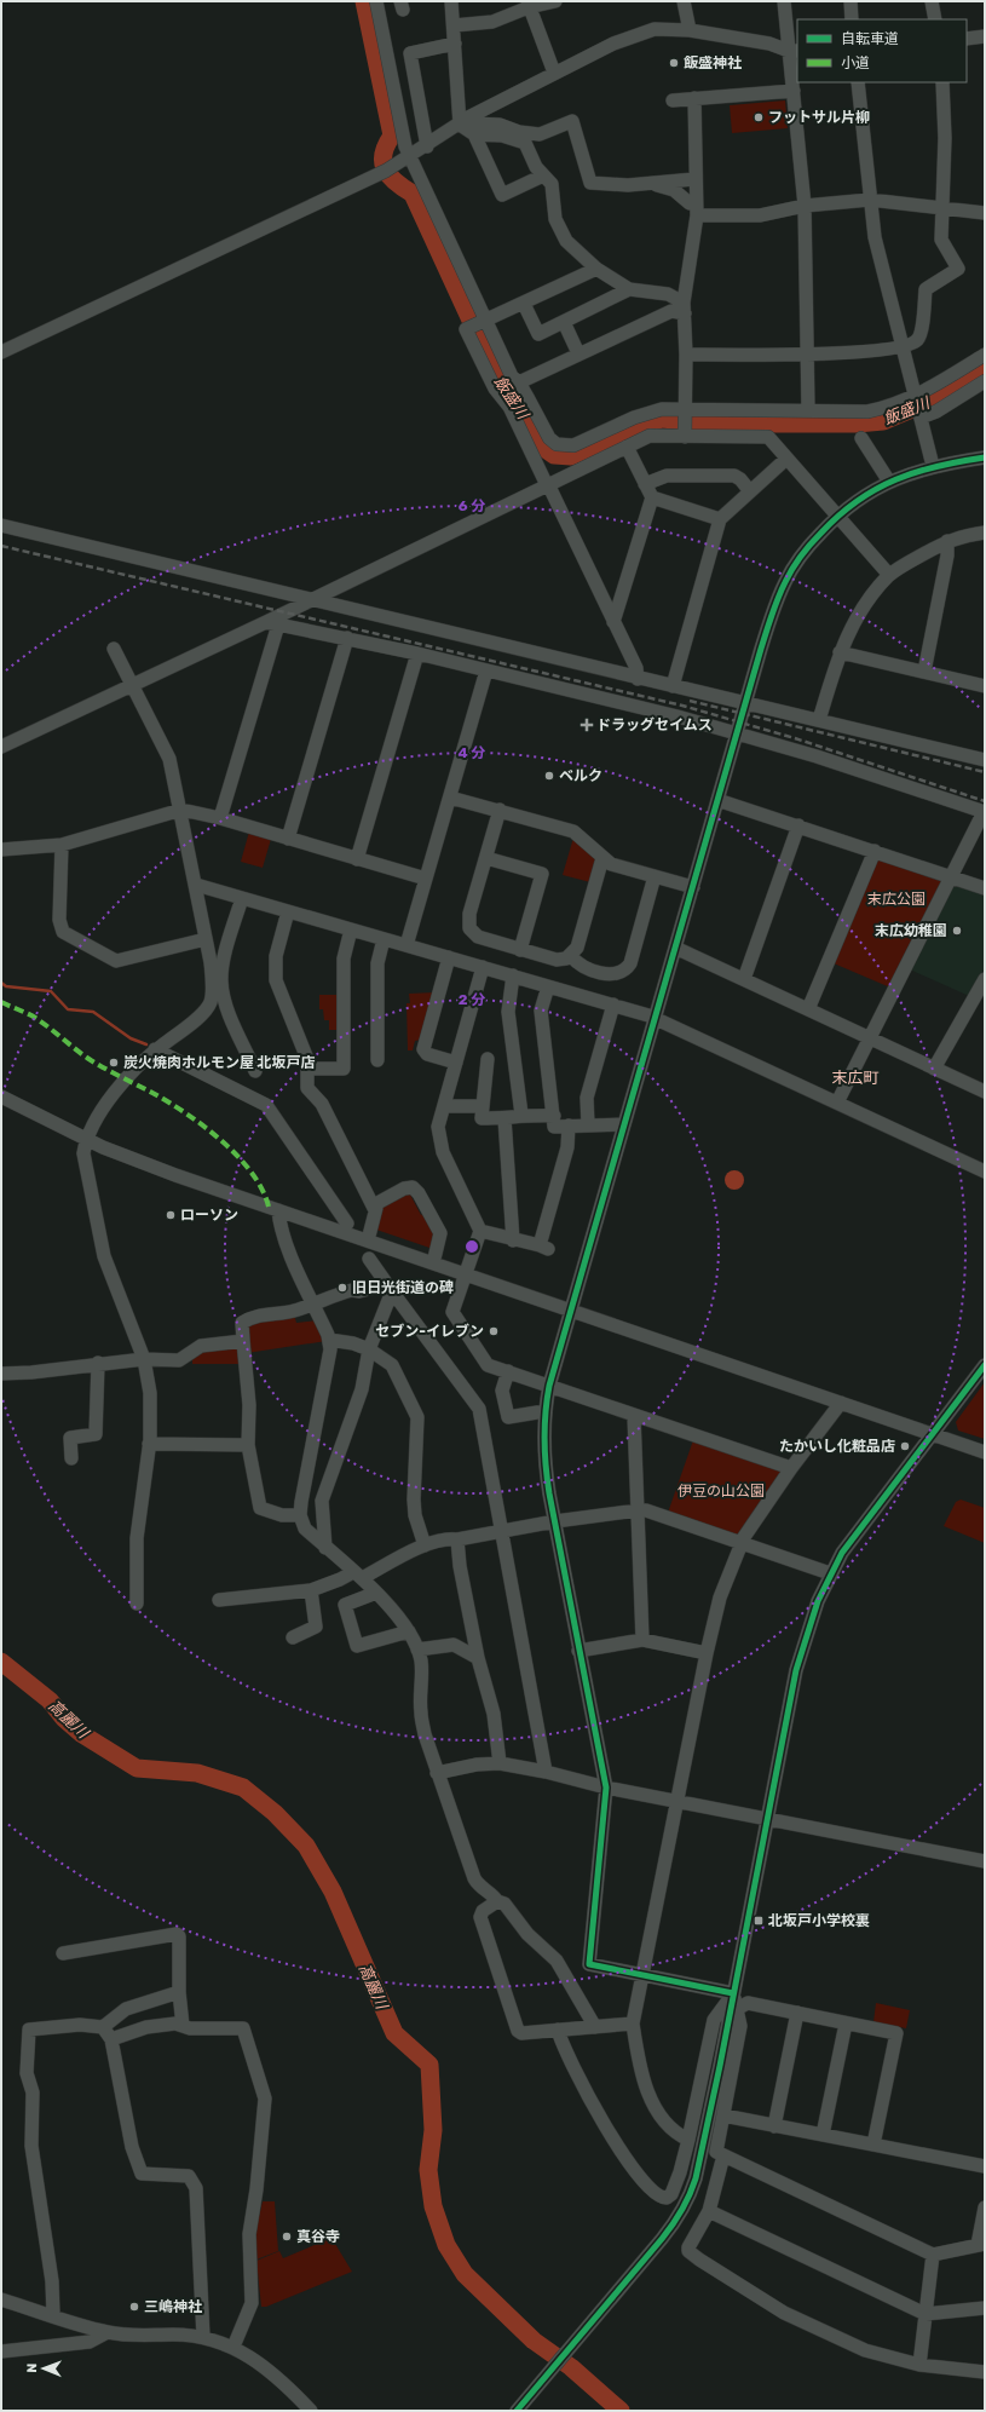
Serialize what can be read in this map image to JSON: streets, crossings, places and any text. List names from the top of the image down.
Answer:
{
  "districts": ["末広町"],
  "water": ["飯盛川", "高麗川"],
  "parks": ["末広公園", "伊豆の山公園"],
  "places": {
    "other": [
      "飯盛神社",
      "フットサル片柳",
      "ベルク",
      "末広幼稚園",
      "炭火焼肉ホルモン屋 北坂戸店",
      "ローソン",
      "旧日光街道の碑",
      "セブン-イレブン",
      "たかいし化粧品店",
      "真谷寺",
      "三嶋神社"
    ],
    "health": ["ドラッグセイムス"],
    "transit": ["北坂戸小学校裏"]
  },
  "legend": ["自転車道", "小道"],
  "north": "left",
  "rings": ["6 分", "4 分", "2 分"]
}
